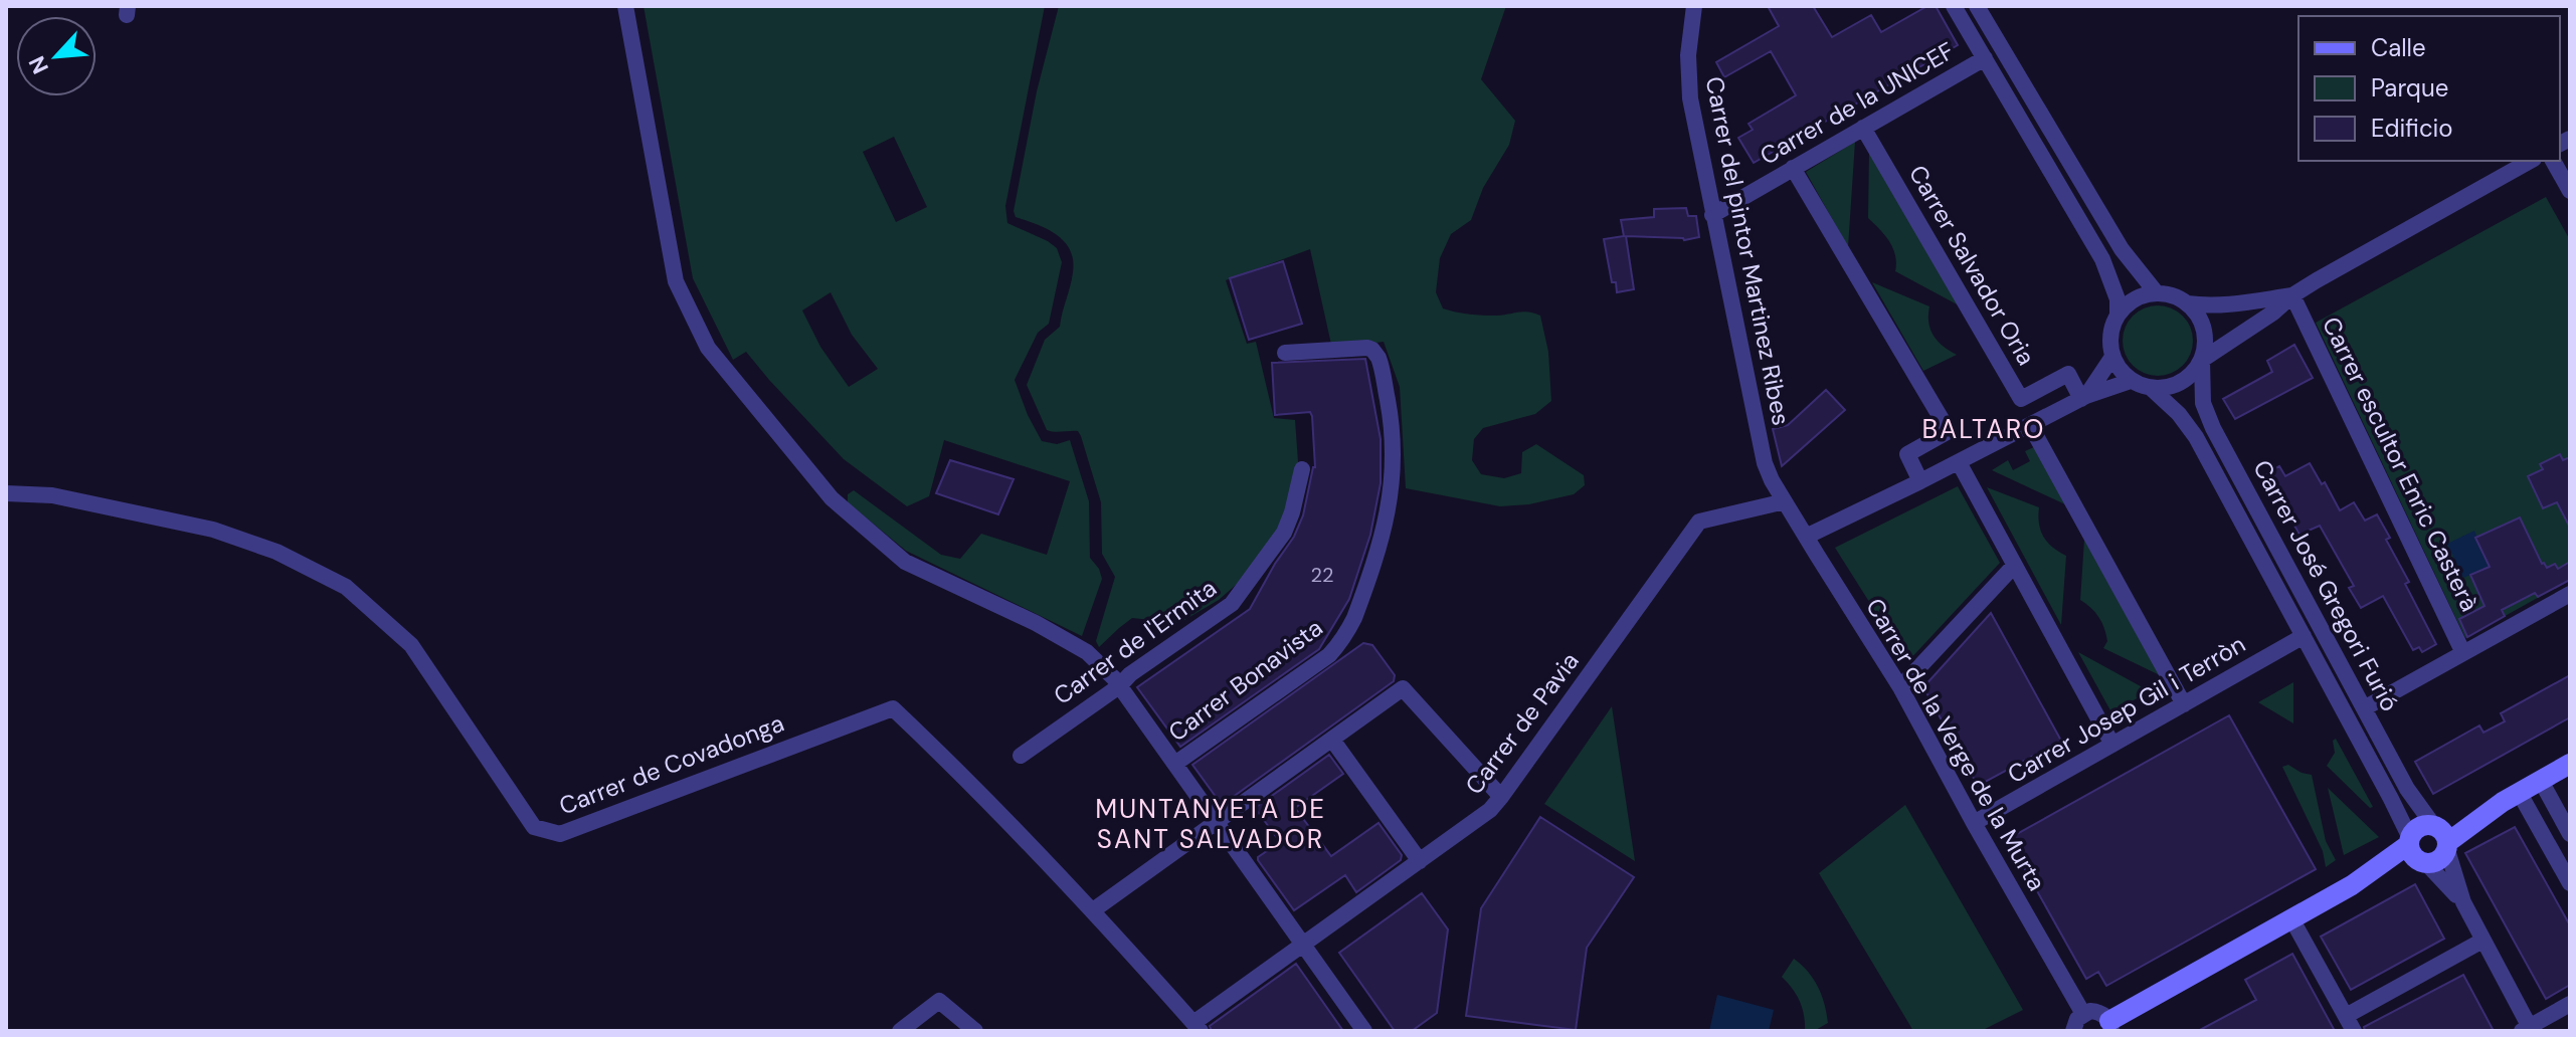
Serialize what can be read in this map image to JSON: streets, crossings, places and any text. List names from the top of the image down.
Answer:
{
  "streets": {
    "street": [
      "Carrer de la UNICEF",
      "Carrer del pintor Martinez Ribes",
      "Carrer Salvador Oria",
      "Carrer escultor Enric Casterà",
      "Carrer José Gregori Furió",
      "Carrer de l'Ermita",
      "Carrer Bonavista",
      "Carrer Josep Gil i Terròn",
      "Carrer de Pavia",
      "Carrer de la Verge de la Murta",
      "Carrer de Covadonga"
    ]
  },
  "crossings": [
    ["Carrer de la UNICEF", "Carrer del pintor Martinez Ribes"],
    ["Carrer de la UNICEF", "Carrer Salvador Oria"],
    ["Carrer del pintor Martinez Ribes", "Carrer de Pavia"],
    ["Carrer del pintor Martinez Ribes", "Carrer de la Verge de la Murta"],
    ["Carrer José Gregori Furió", "Carrer Josep Gil i Terròn"],
    ["Carrer Josep Gil i Terròn", "Carrer de la Verge de la Murta"],
    ["Carrer de Pavia", "Carrer de la Verge de la Murta"],
    ["Carrer de Pavia", "Carrer de Covadonga"]
  ],
  "districts": ["BALTARO", "MUNTANYETA DE SANT SALVADOR"],
  "house_numbers": ["22"],
  "legend": ["Calle", "Parque", "Edificio"],
  "north": "bottom left"
}
